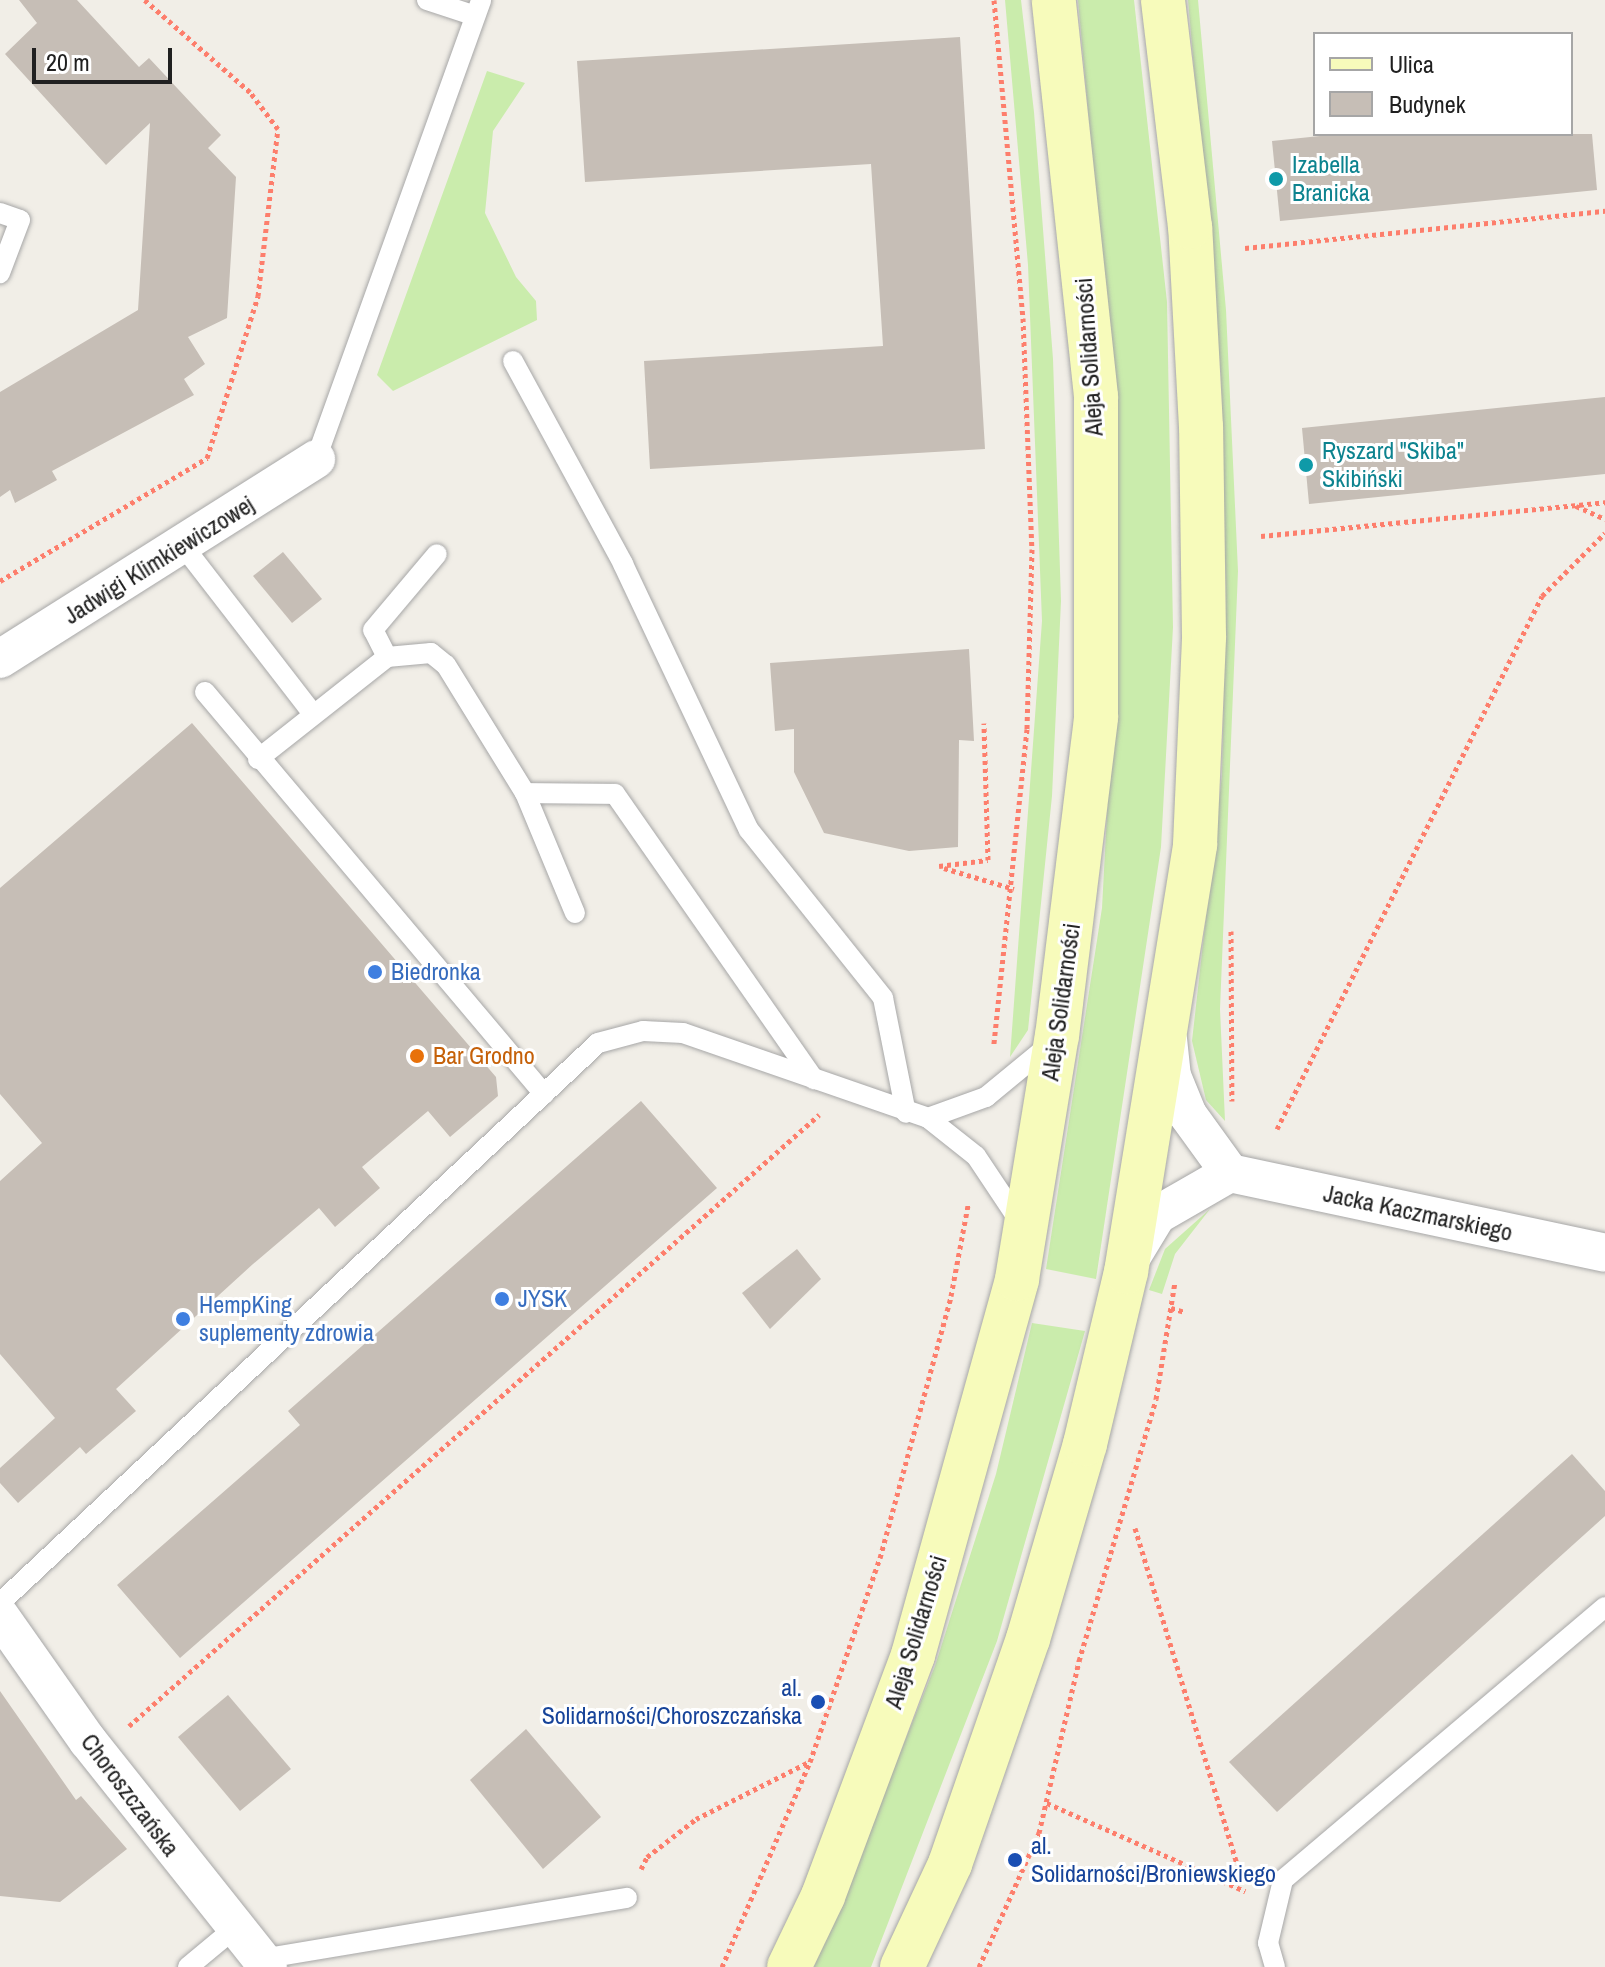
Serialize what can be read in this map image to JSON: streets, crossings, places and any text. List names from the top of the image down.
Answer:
{
  "streets": {
    "main road": ["Aleja Solidarności"],
    "street": ["Jadwigi Klimkiewiczowej", "Jacka Kaczmarskiego", "Choroszczańska"]
  },
  "places": [
    "Izabella Branicka",
    "Ryszard \"Skiba\" Skibiński",
    "Biedronka",
    "Bar Grodno",
    "JYSK",
    "HempKing suplementy zdrowia",
    "al. Solidarności/Choroszczańska",
    "al. Solidarności/Broniewskiego"
  ],
  "legend": ["Ulica", "Budynek"],
  "scale_bar": "20 m"
}
